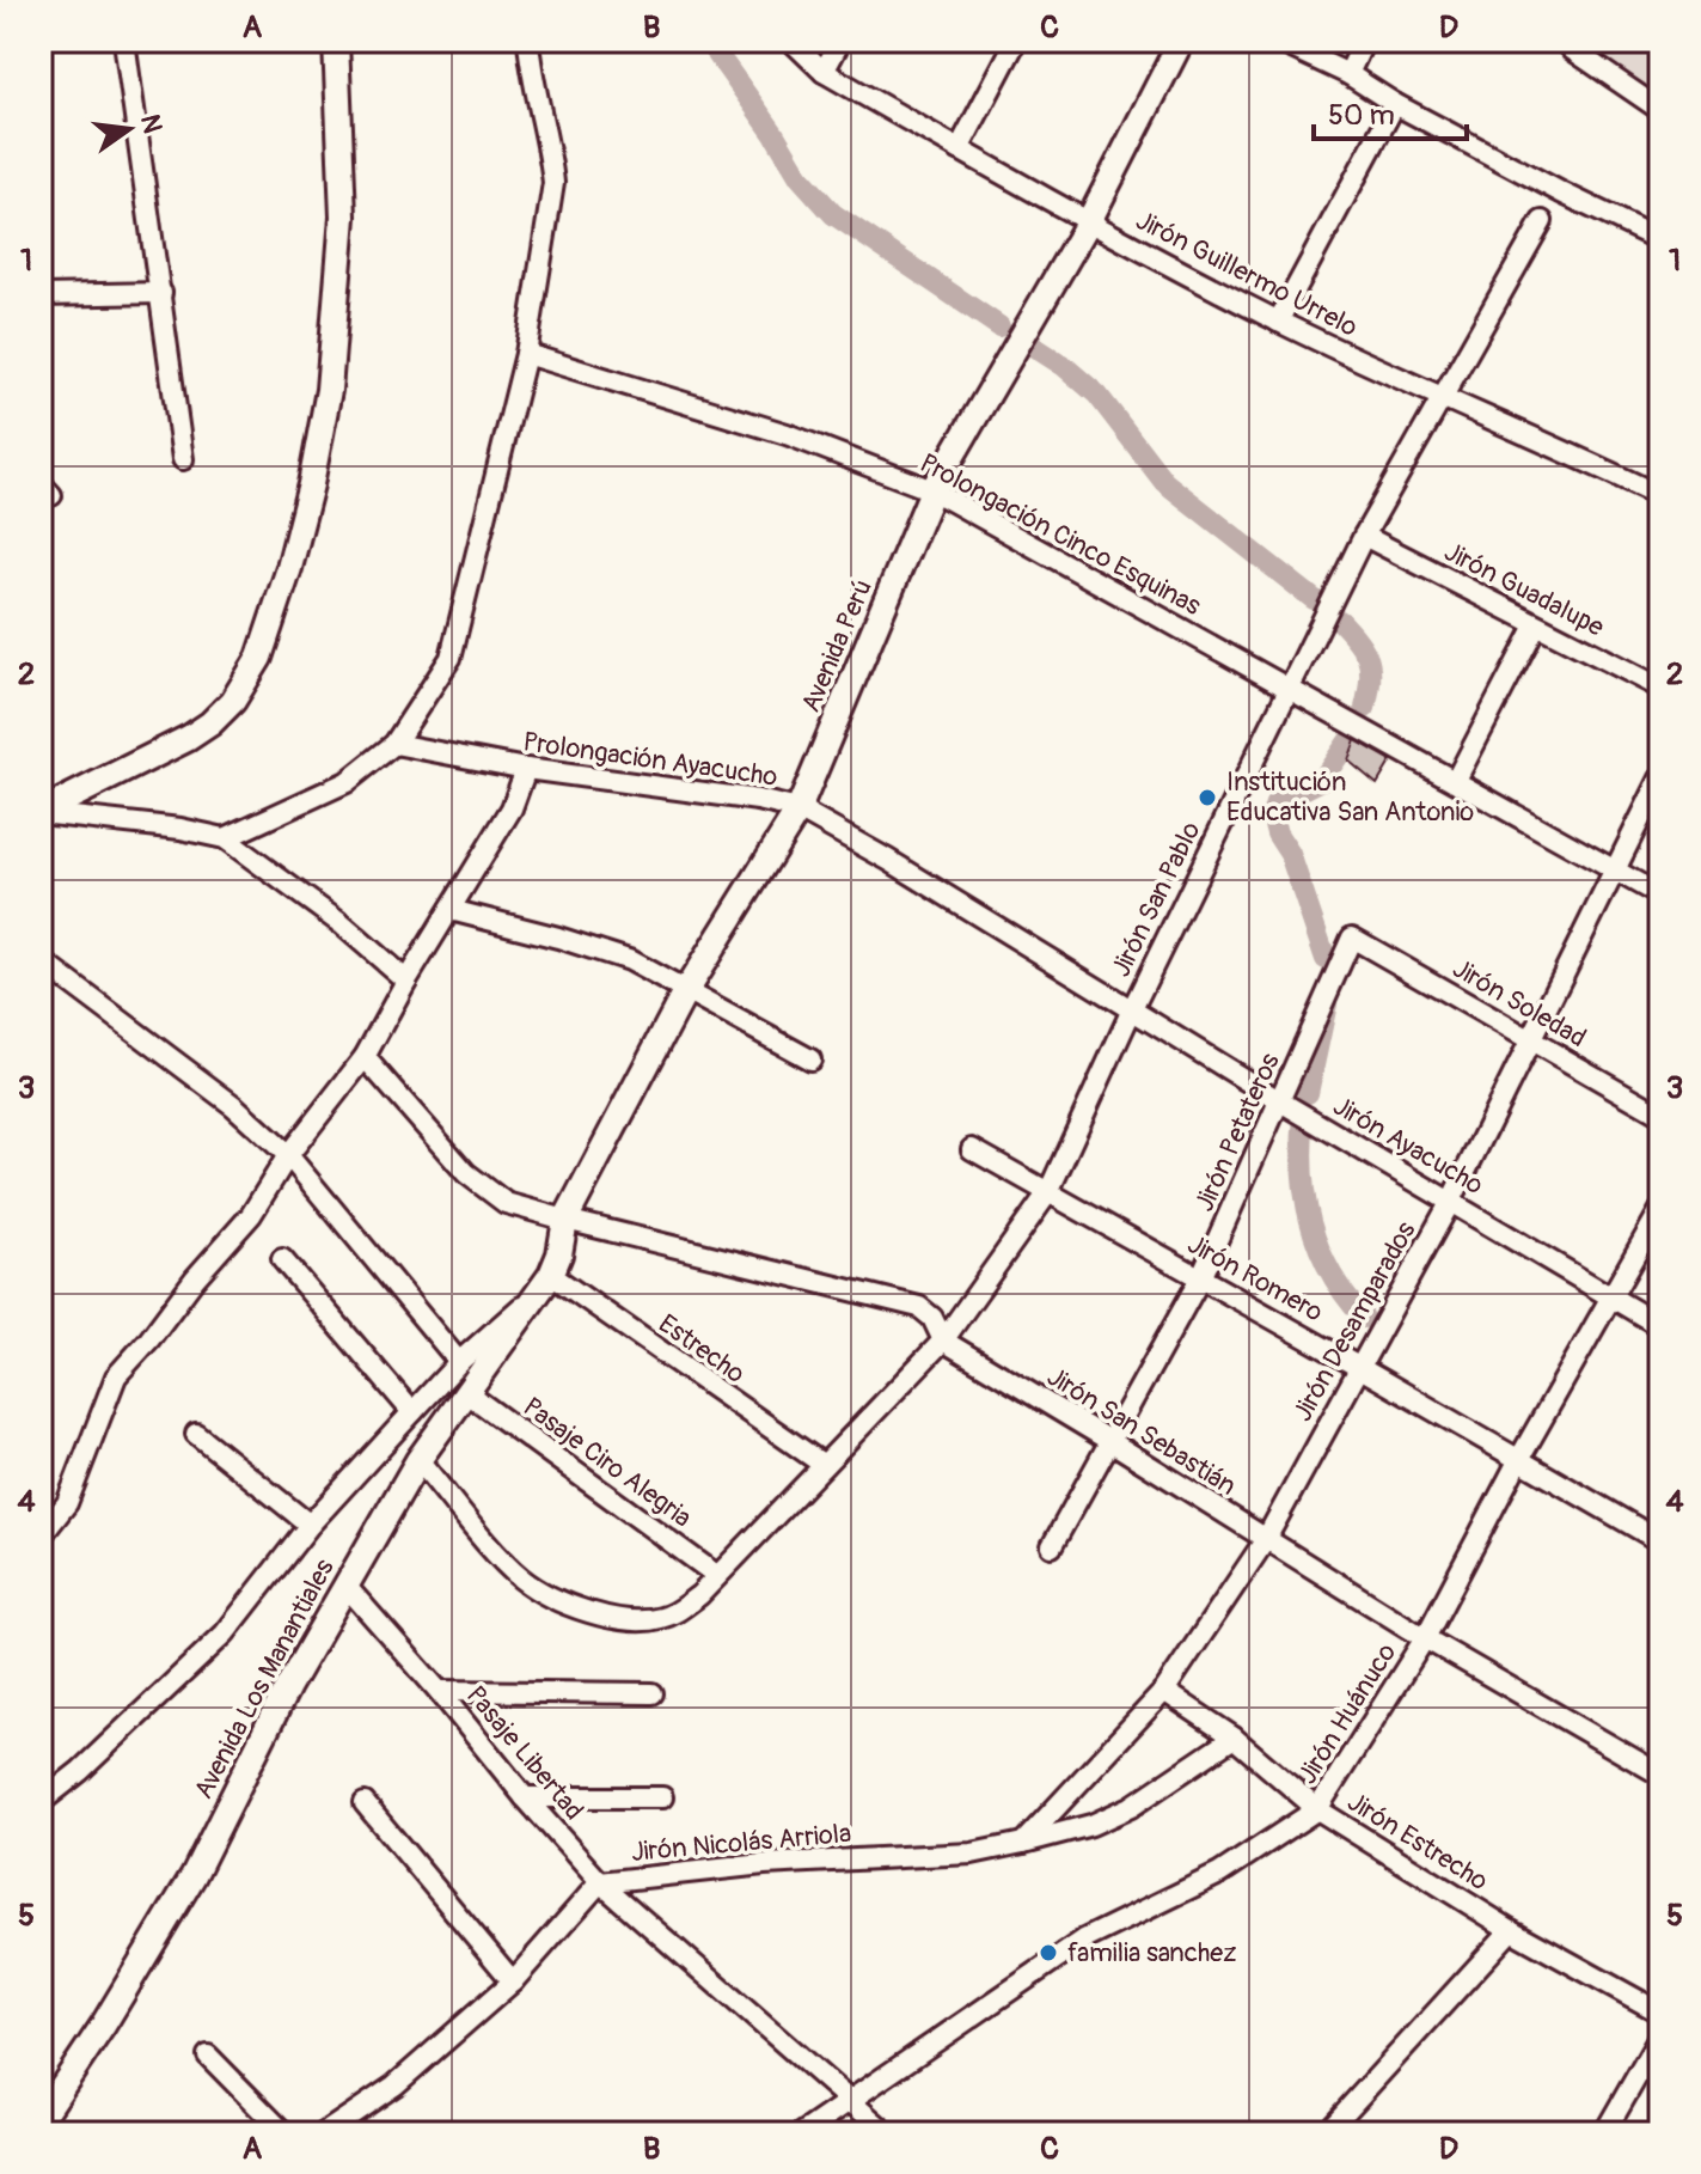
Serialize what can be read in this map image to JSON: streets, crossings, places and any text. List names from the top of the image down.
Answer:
{
  "streets": {
    "street": [
      "Jirón Guillermo Urrelo",
      "Prolongación Cinco Esquinas",
      "Jirón Guadalupe",
      "Avenida Perú",
      "Prolongación Ayacucho",
      "Jirón San Pablo",
      "Jirón Soledad",
      "Jirón Petateros",
      "Jirón Ayacucho",
      "Jirón Romero",
      "Jirón Desamparados",
      "Estrecho",
      "Jirón San Sebastián",
      "Pasaje Ciro Alegria",
      "Avenida Los Manantiales",
      "Jirón Huánuco",
      "Pasaje Libertad",
      "Jirón Estrecho",
      "Jirón Nicolás Arriola"
    ]
  },
  "crossings": [
    ["Jirón Guillermo Urrelo", "Avenida Perú"],
    ["Jirón Guillermo Urrelo", "Jirón San Pablo"],
    ["Prolongación Cinco Esquinas", "Avenida Perú"],
    ["Prolongación Cinco Esquinas", "Jirón San Pablo"],
    ["Prolongación Cinco Esquinas", "Jirón Desamparados"],
    ["Jirón Guadalupe", "Jirón San Pablo"],
    ["Avenida Perú", "Prolongación Ayacucho"],
    ["Avenida Perú", "Estrecho"],
    ["Avenida Perú", "Jirón San Sebastián"],
    ["Avenida Perú", "Avenida Los Manantiales"],
    ["Prolongación Ayacucho", "Jirón San Pablo"],
    ["Prolongación Ayacucho", "Jirón Ayacucho"],
    ["Jirón San Pablo", "Jirón Ayacucho"],
    ["Jirón San Pablo", "Jirón Romero"],
    ["Jirón San Pablo", "Estrecho"],
    ["Jirón San Pablo", "Jirón San Sebastián"],
    ["Jirón San Pablo", "Pasaje Ciro Alegria"],
    ["Jirón San Pablo", "Avenida Los Manantiales"],
    ["Jirón Soledad", "Jirón Petateros"],
    ["Jirón Soledad", "Jirón Desamparados"],
    ["Jirón Petateros", "Jirón Ayacucho"],
    ["Jirón Petateros", "Jirón Romero"],
    ["Jirón Petateros", "Jirón San Sebastián"],
    ["Jirón Ayacucho", "Jirón Desamparados"],
    ["Jirón Ayacucho", "Jirón Huánuco"],
    ["Jirón Romero", "Jirón Desamparados"],
    ["Jirón Romero", "Jirón Huánuco"],
    ["Jirón Desamparados", "Jirón San Sebastián"],
    ["Jirón Desamparados", "Jirón Estrecho"],
    ["Jirón Desamparados", "Jirón Nicolás Arriola"],
    ["Estrecho", "Avenida Los Manantiales"],
    ["Jirón San Sebastián", "Jirón Huánuco"],
    ["Pasaje Ciro Alegria", "Avenida Los Manantiales"],
    ["Avenida Los Manantiales", "Pasaje Libertad"],
    ["Jirón Huánuco", "Pasaje Libertad"],
    ["Jirón Huánuco", "Jirón Estrecho"],
    ["Pasaje Libertad", "Jirón Nicolás Arriola"],
    ["Jirón Estrecho", "Jirón Nicolás Arriola"]
  ],
  "places": ["Institución Educativa San Antonio", "familia sanchez"],
  "scale_bar": "50 m",
  "north": "right",
  "grid": {
    "columns": [
      "A",
      "B",
      "C",
      "D"
    ],
    "rows": [
      "1",
      "2",
      "3",
      "4",
      "5"
    ]
  }
}
